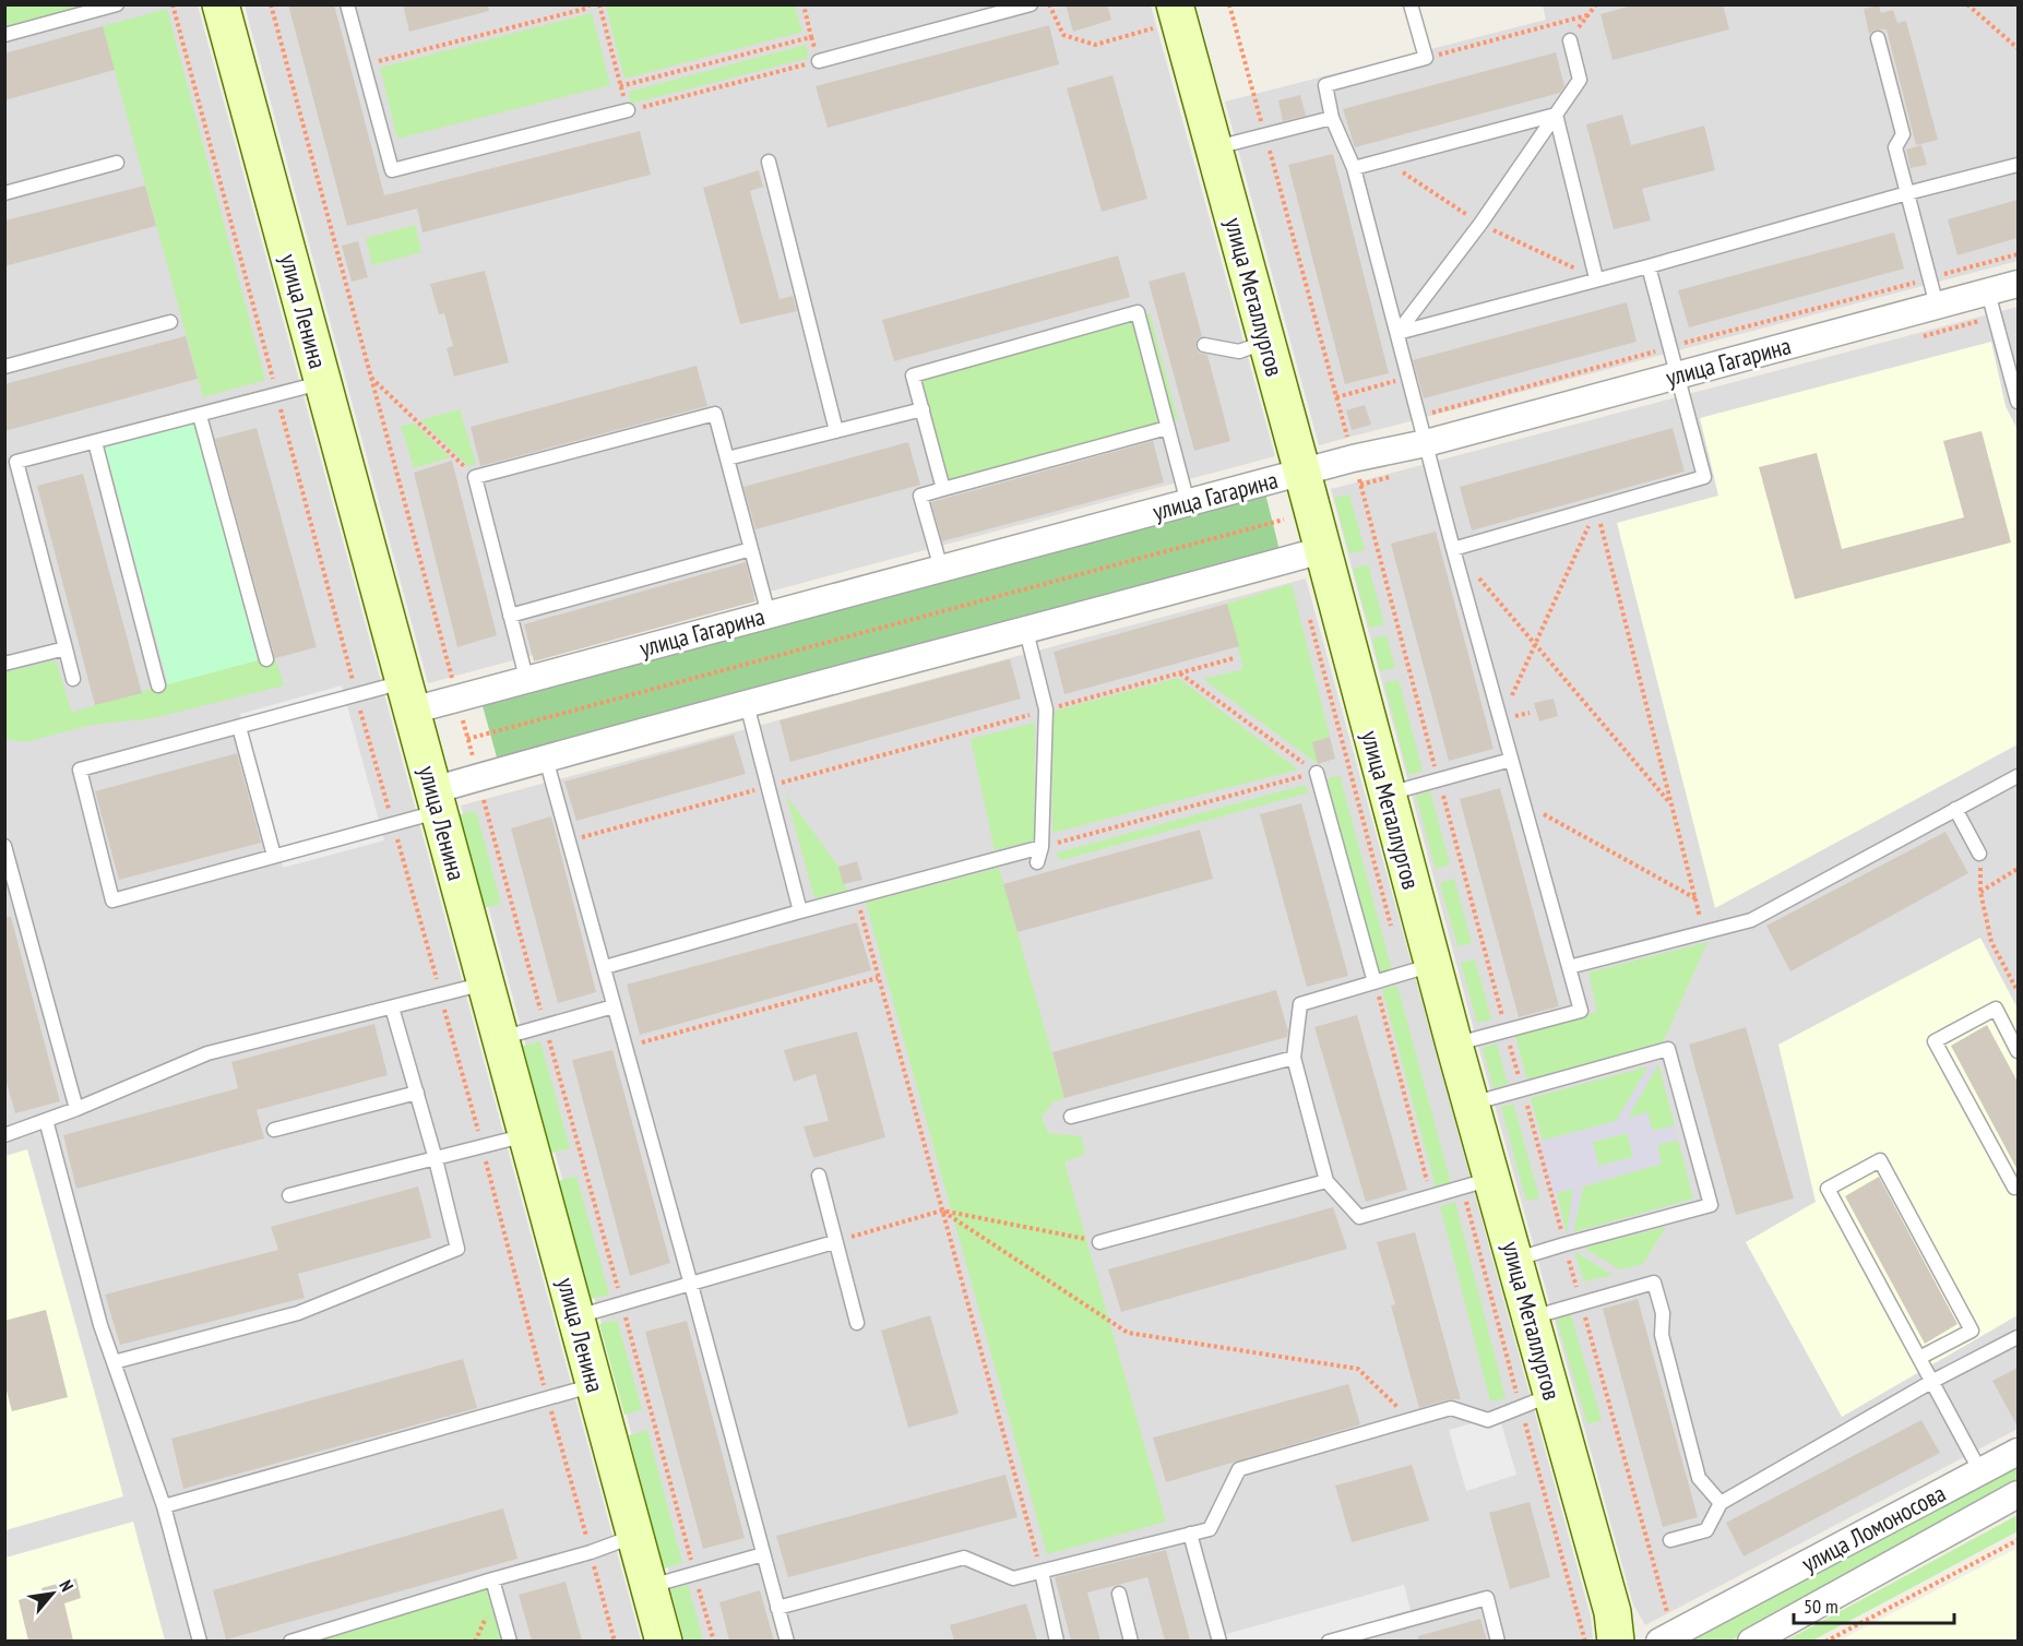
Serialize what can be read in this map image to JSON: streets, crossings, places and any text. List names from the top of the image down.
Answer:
{
  "streets": {
    "street": [
      "улица Металлургов",
      "улица Ленина",
      "улица Гагарина",
      "улица Ломоносова"
    ]
  },
  "crossings": [
    ["улица Металлургов", "улица Гагарина"],
    ["улица Ленина", "улица Гагарина"]
  ],
  "scale_bar": "50 m",
  "north": "top right"
}
